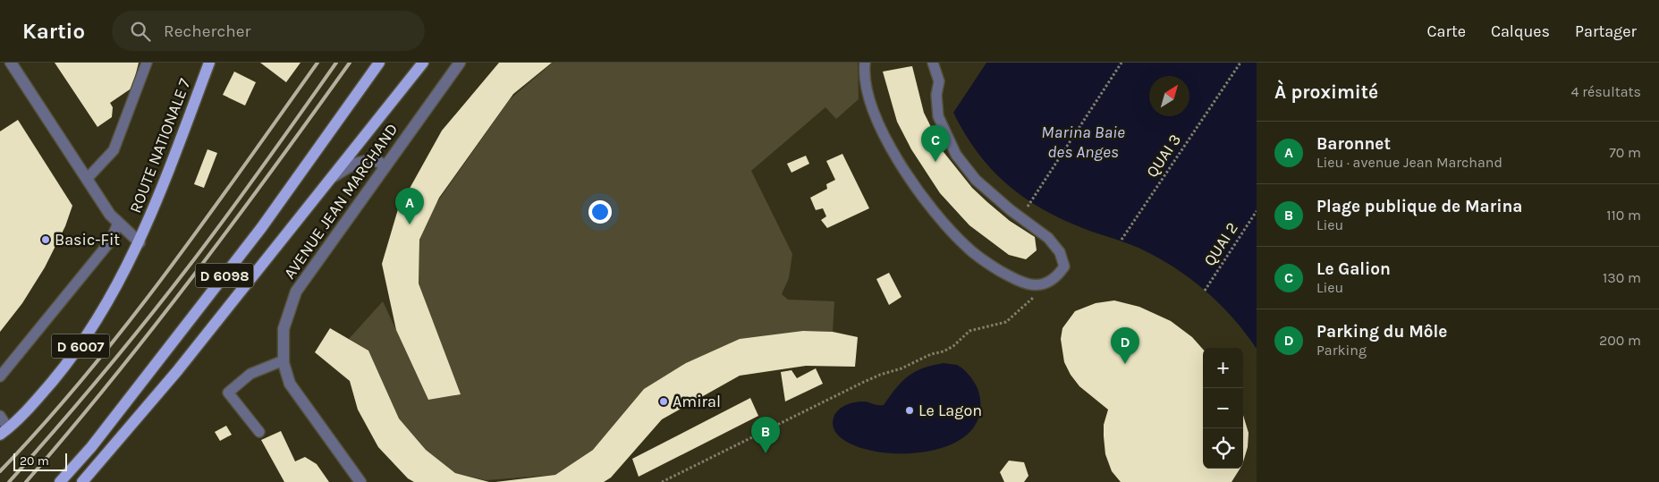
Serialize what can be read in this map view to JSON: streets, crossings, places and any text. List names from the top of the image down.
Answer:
{
  "streets": {
    "main road": ["ROUTE NATIONALE 7", "D 6098", "D 6007"],
    "street": ["AVENUE JEAN MARCHAND"],
    "path": ["QUAI 3", "QUAI 2"]
  },
  "water": ["Marina Baie des Anges"],
  "places": ["Basic-Fit", "Amiral", "Le Lagon"],
  "scale_bar": "20 m",
  "north": "top right",
  "page": {
    "header": "Kartio",
    "search": "Rechercher",
    "nav": ["Carte", "Calques", "Partager"],
    "heading": ["À proximité", "4 résultats"],
    "list": [
      {
        "mark": "A",
        "name": "Baronnet",
        "note": "Lieu · avenue Jean Marchand",
        "value": "70 m"
      },
      {
        "mark": "B",
        "name": "Plage publique de Marina",
        "note": "Lieu",
        "value": "110 m"
      },
      {
        "mark": "C",
        "name": "Le Galion",
        "note": "Lieu",
        "value": "130 m"
      },
      {
        "mark": "D",
        "name": "Parking du Môle",
        "note": "Parking",
        "value": "200 m"
      }
    ],
    "pins": [
      "C",
      "A",
      "D",
      "B"
    ],
    "map_buttons": ["+", "−"],
    "scale": "20 m"
  }
}
